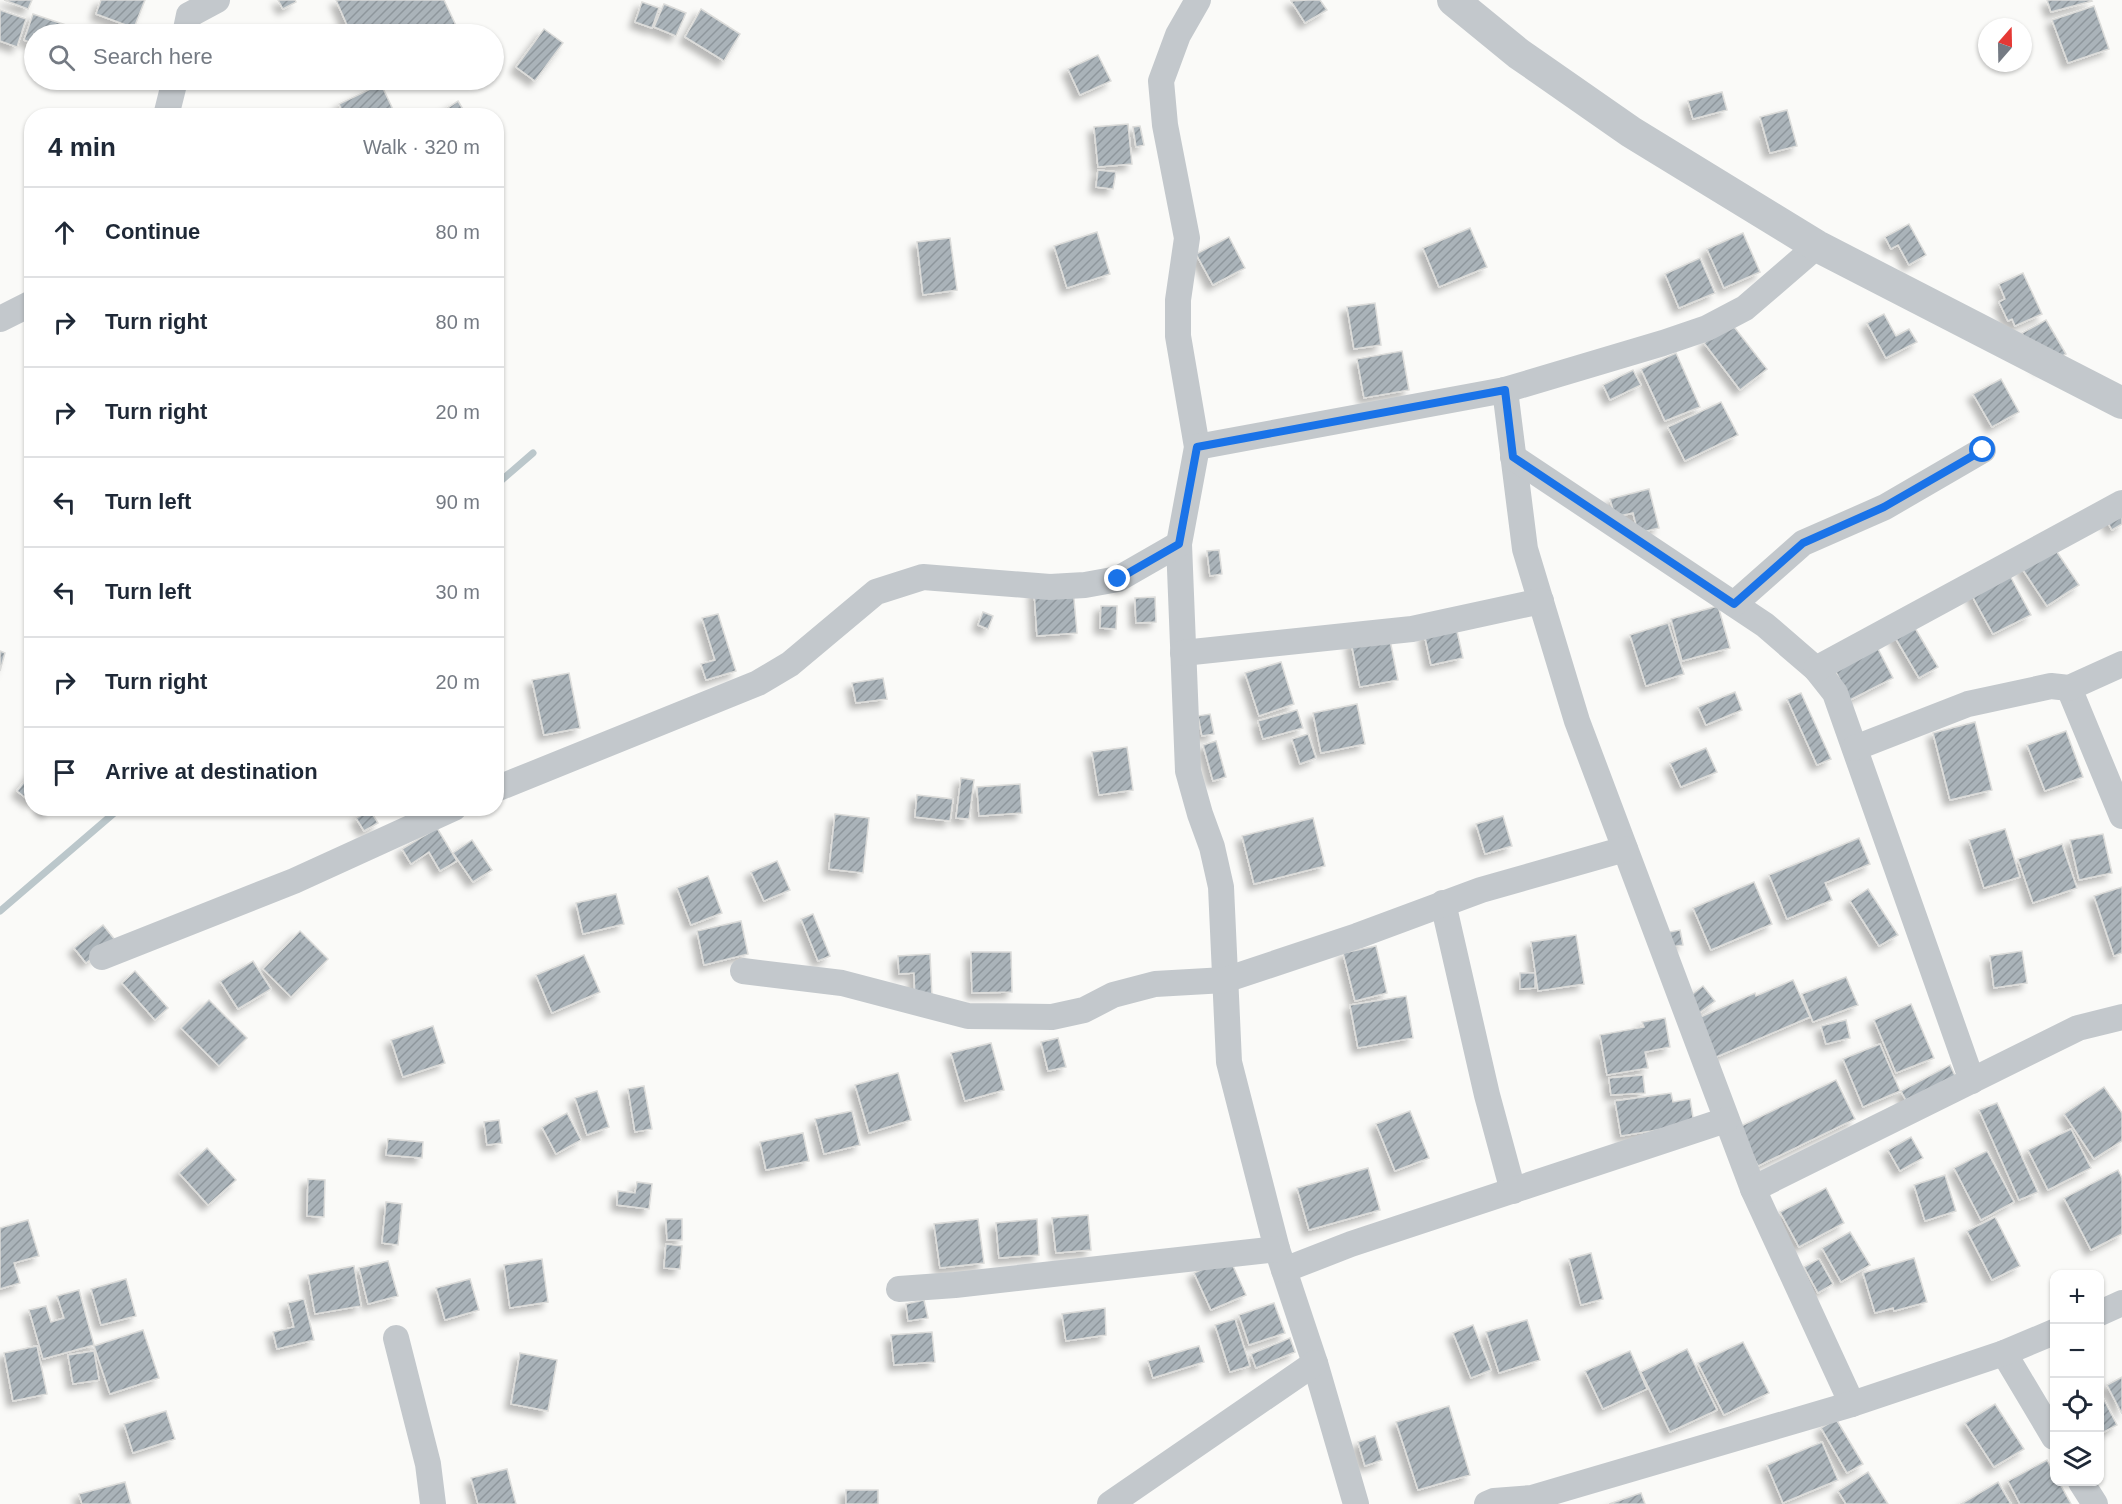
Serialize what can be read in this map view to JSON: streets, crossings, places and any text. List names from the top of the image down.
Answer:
{
  "north": "top",
  "page": {
    "search": "Search here",
    "heading": ["4 min", "Walk · 320 m"],
    "list": [
      ["Continue", "80 m"],
      ["Turn right", "80 m"],
      ["Turn right", "20 m"],
      ["Turn left", "90 m"],
      ["Turn left", "30 m"],
      ["Turn right", "20 m"],
      "Arrive at destination"
    ],
    "map_buttons": ["+", "−"]
  }
}
